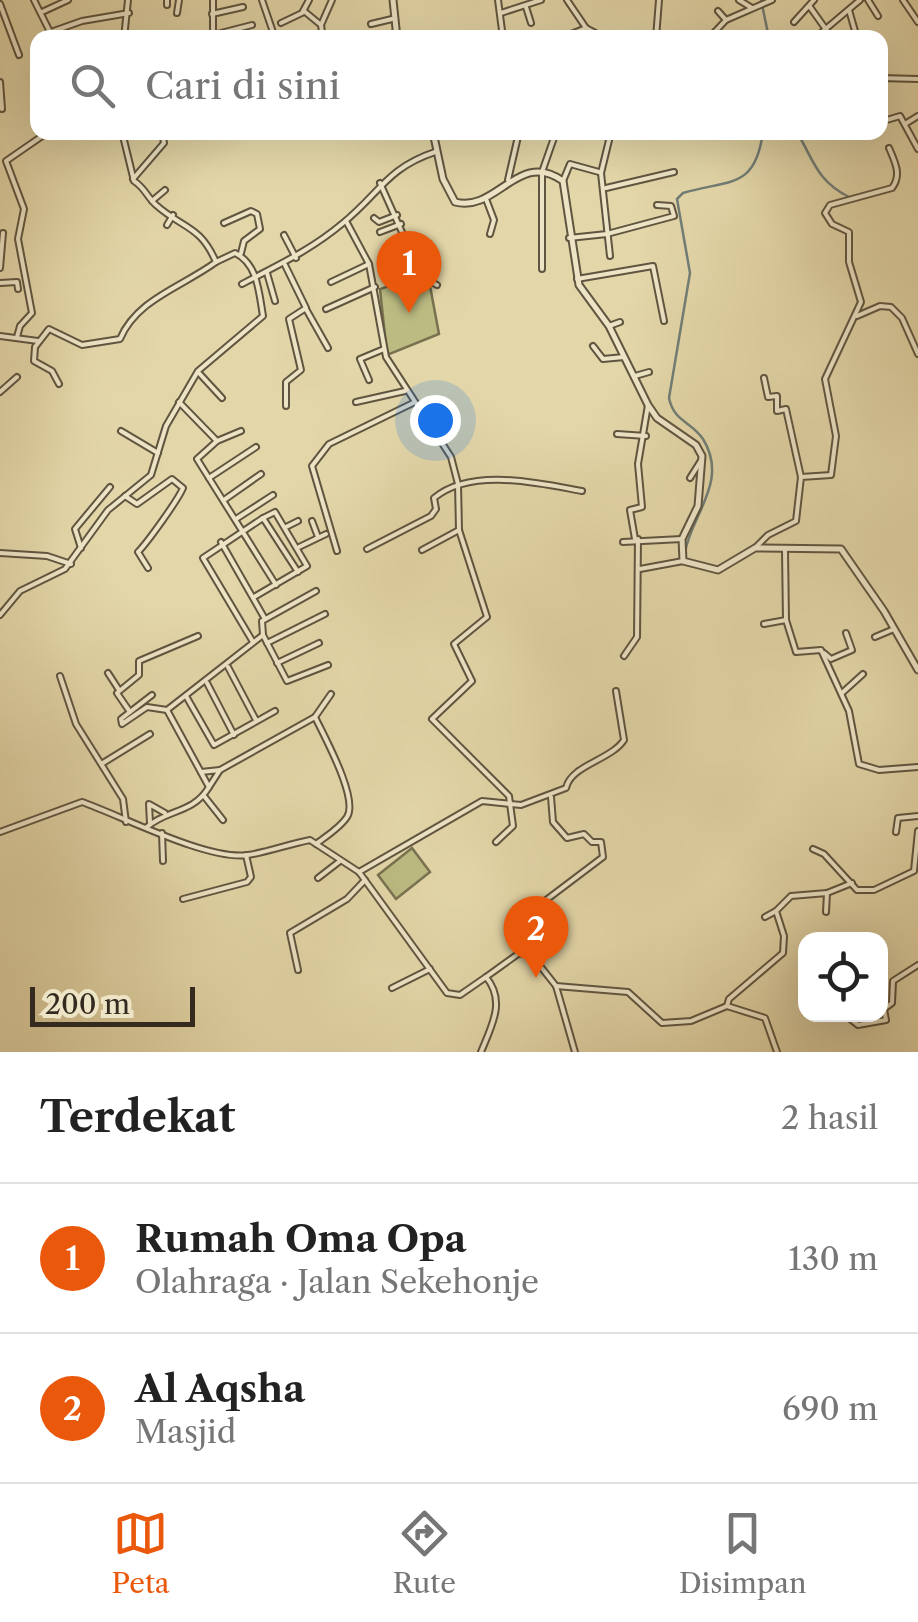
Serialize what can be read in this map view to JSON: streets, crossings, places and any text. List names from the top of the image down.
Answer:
{
  "scale_bar": "200 m",
  "page": {
    "search": "Cari di sini",
    "pins": ["1", "2"],
    "scale": "200 m",
    "heading": ["Terdekat", "2 hasil"],
    "list": [
      {
        "mark": "1",
        "name": "Rumah Oma Opa",
        "note": "Olahraga · Jalan Sekehonje",
        "value": "130 m"
      },
      {
        "mark": "2",
        "name": "Al Aqsha",
        "note": "Masjid",
        "value": "690 m"
      }
    ],
    "nav": ["Peta", "Rute", "Disimpan"]
  }
}
